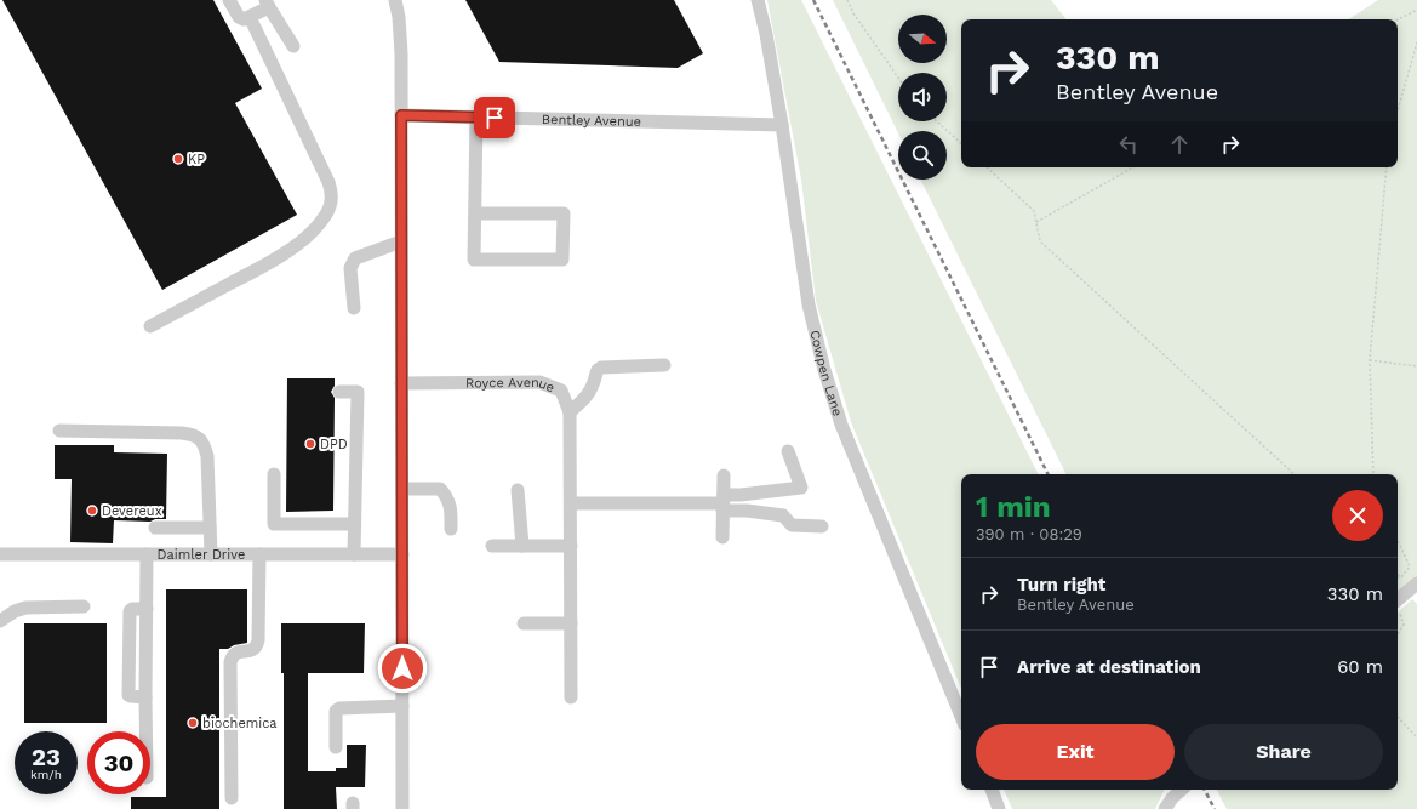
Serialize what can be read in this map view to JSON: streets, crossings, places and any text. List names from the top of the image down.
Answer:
{
  "streets": {
    "street": [
      "Bentley Avenue",
      "Cowpen Lane",
      "Royce Avenue",
      "Daimler Drive"
    ]
  },
  "crossings": [
    ["Bentley Avenue", "Cowpen Lane"]
  ],
  "places": [
    "KP",
    "DPD",
    "Devereux",
    "biochemica"
  ],
  "north": "right",
  "page": {
    "turn": ["330 m", "Bentley Avenue"],
    "heading": ["1 min", "390 m · 08:29"],
    "list": [
      {
        "name": "Turn right",
        "note": "Bentley Avenue",
        "value": "330 m"
      },
      {
        "name": "Arrive at destination",
        "value": "60 m"
      }
    ],
    "buttons": ["Exit", "Share"],
    "speed": "23 km/h",
    "limit": "30"
  }
}
